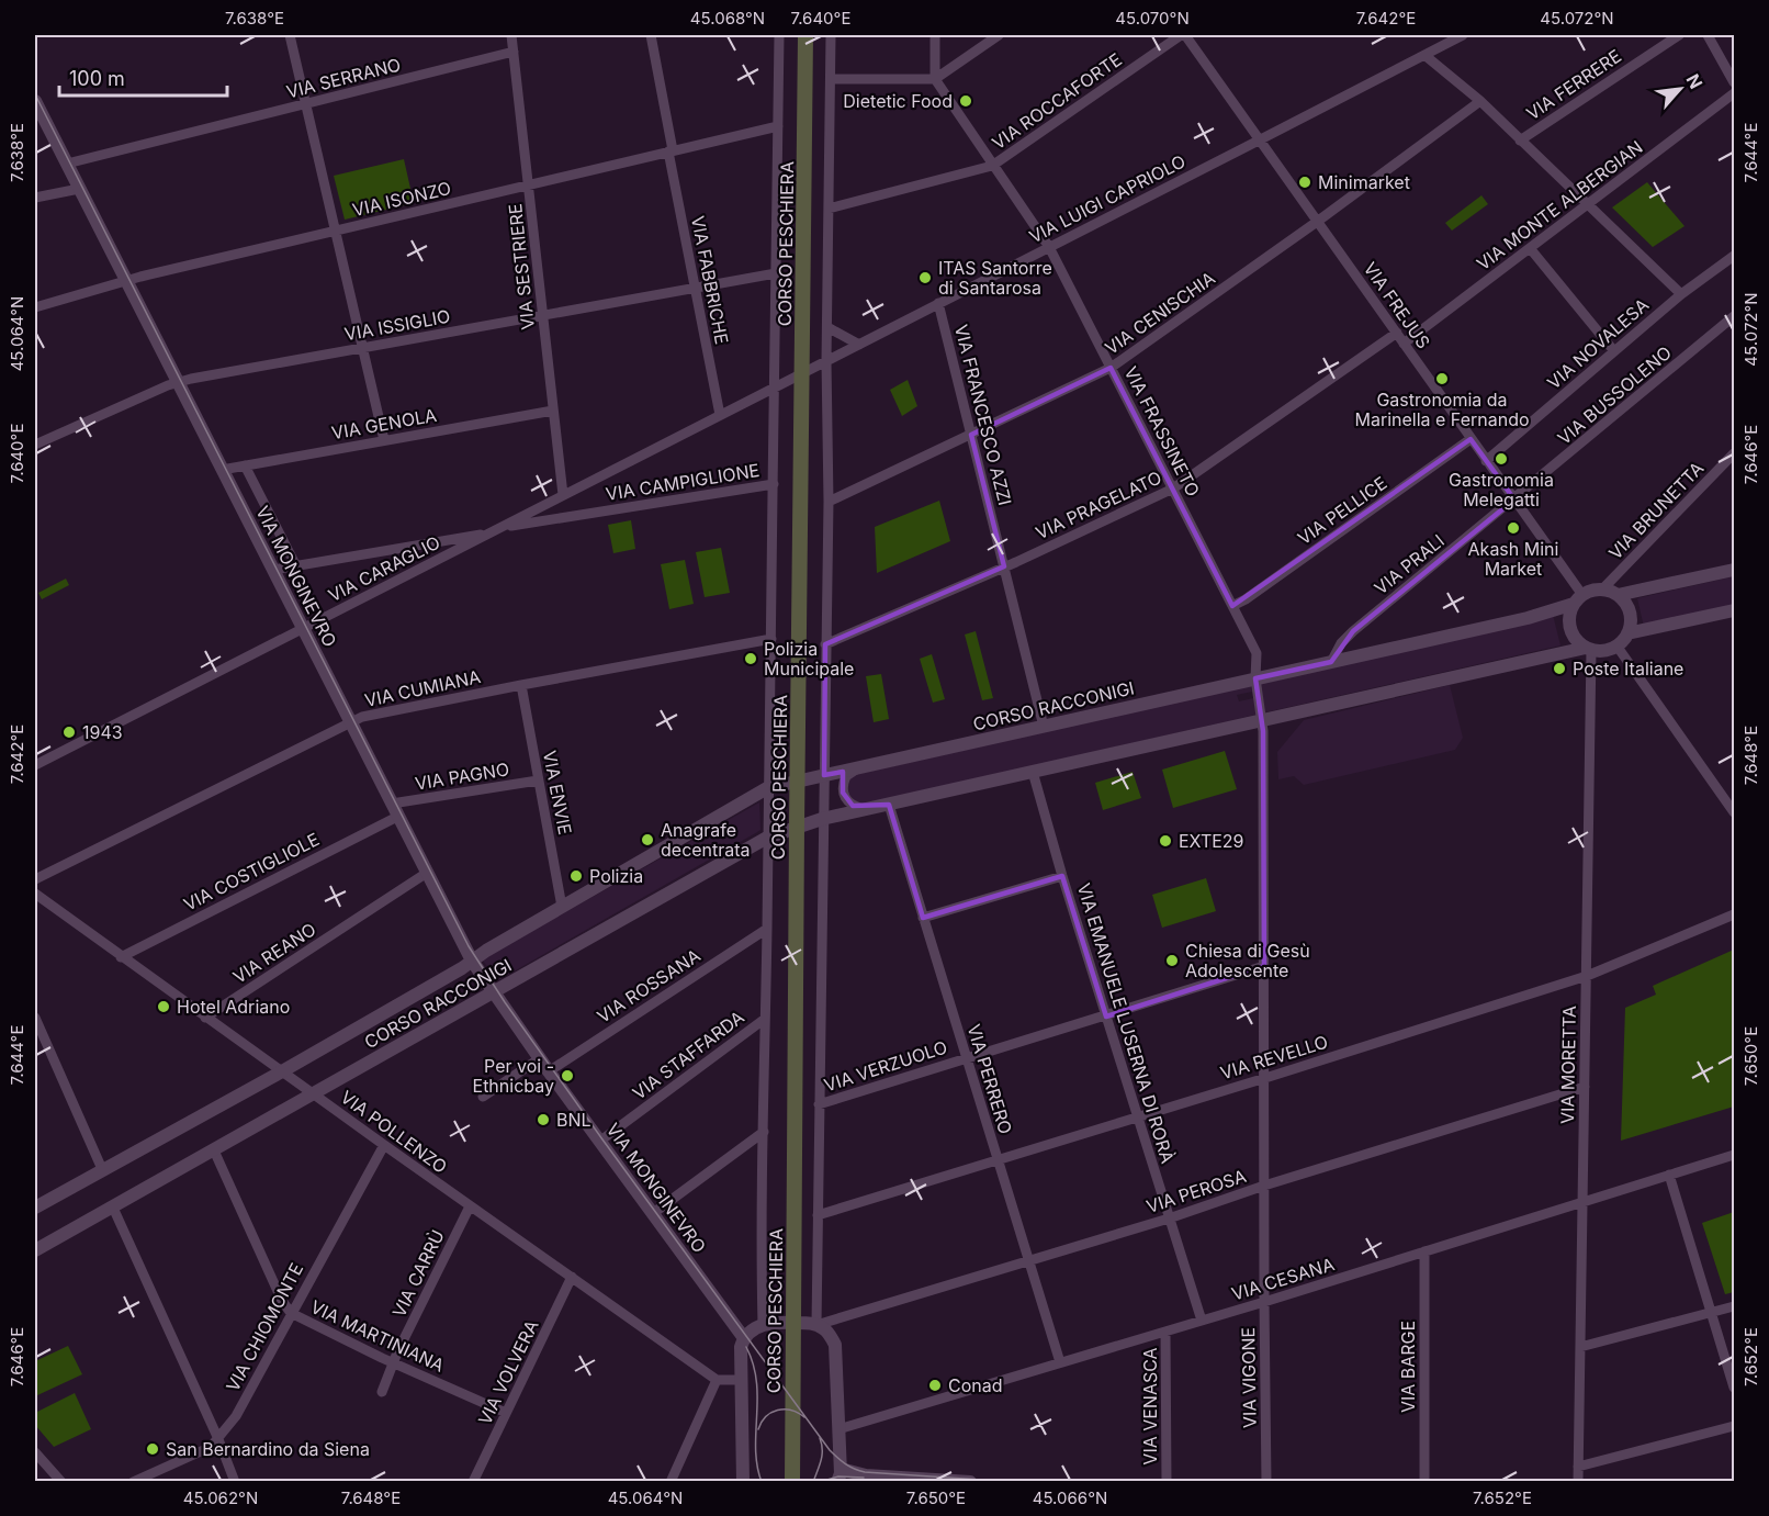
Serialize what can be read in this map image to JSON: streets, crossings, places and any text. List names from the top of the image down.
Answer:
{
  "streets": {
    "main road": ["CORSO PESCHIERA"],
    "street": [
      "VIA SERRANO",
      "VIA FERRERE",
      "VIA ROCCAFORTE",
      "VIA ISONZO",
      "VIA LUIGI CAPRIOLO",
      "VIA MONTE ALBERGIAN",
      "VIA SESTRIERE",
      "VIA FABBRICHE",
      "VIA FREJUS",
      "VIA CENISCHIA",
      "VIA ISSIGLIO",
      "VIA NOVALESA",
      "VIA BUSSOLENO",
      "VIA FRANCESCO AZZI",
      "VIA GENOLA",
      "VIA FRASSINETO",
      "VIA CAMPIGLIONE",
      "VIA PRAGELATO",
      "VIA PELLICE",
      "VIA BRUNETTA",
      "VIA PRALI",
      "VIA CARAGLIO",
      "VIA MONGINEVRO",
      "VIA CUMIANA",
      "CORSO RACCONIGI",
      "VIA PAGNO",
      "VIA ENVIE",
      "VIA COSTIGLIOLE",
      "VIA REANO",
      "VIA ROSSANA",
      "VIA EMANUELE LUSERNA DI RORÀ",
      "VIA STAFFARDA",
      "VIA REVELLO",
      "VIA MORETTA",
      "VIA VERZUOLO",
      "VIA PERRERO",
      "VIA POLLENZO",
      "VIA PEROSA",
      "VIA CARRÙ",
      "VIA CESANA",
      "VIA CHIOMONTE",
      "VIA MARTINIANA",
      "VIA BARGE",
      "VIA VOLVERA",
      "VIA VIGONE",
      "VIA VENASCA"
    ]
  },
  "crossings": [
    ["VIA SERRANO", "VIA SESTRIERE"],
    ["VIA SERRANO", "VIA MONGINEVRO"],
    ["VIA ROCCAFORTE", "VIA FREJUS"],
    ["VIA ROCCAFORTE", "VIA FRASSINETO"],
    ["VIA ISONZO", "CORSO PESCHIERA"],
    ["VIA ISONZO", "VIA SESTRIERE"],
    ["VIA ISONZO", "VIA FABBRICHE"],
    ["VIA ISONZO", "VIA MONGINEVRO"],
    ["VIA LUIGI CAPRIOLO", "CORSO PESCHIERA"],
    ["VIA LUIGI CAPRIOLO", "VIA FREJUS"],
    ["VIA LUIGI CAPRIOLO", "VIA FRANCESCO AZZI"],
    ["VIA LUIGI CAPRIOLO", "VIA FRASSINETO"],
    ["VIA LUIGI CAPRIOLO", "VIA CARAGLIO"],
    ["VIA MONTE ALBERGIAN", "VIA FREJUS"],
    ["CORSO PESCHIERA", "VIA ISSIGLIO"],
    ["CORSO PESCHIERA", "VIA CAMPIGLIONE"],
    ["CORSO PESCHIERA", "VIA CARAGLIO"],
    ["CORSO PESCHIERA", "VIA CUMIANA"],
    ["CORSO PESCHIERA", "CORSO RACCONIGI"],
    ["CORSO PESCHIERA", "VIA ROSSANA"],
    ["CORSO PESCHIERA", "VIA STAFFARDA"],
    ["VIA SESTRIERE", "VIA ISSIGLIO"],
    ["VIA SESTRIERE", "VIA GENOLA"],
    ["VIA SESTRIERE", "VIA CARAGLIO"],
    ["VIA FABBRICHE", "VIA ISSIGLIO"],
    ["VIA FABBRICHE", "VIA CARAGLIO"],
    ["VIA FREJUS", "VIA CENISCHIA"],
    ["VIA FREJUS", "VIA NOVALESA"],
    ["VIA FREJUS", "VIA BUSSOLENO"],
    ["VIA FREJUS", "VIA PRAGELATO"],
    ["VIA FREJUS", "VIA PELLICE"],
    ["VIA FREJUS", "VIA BRUNETTA"],
    ["VIA FREJUS", "VIA PRALI"],
    ["VIA FREJUS", "CORSO RACCONIGI"],
    ["VIA FREJUS", "VIA MORETTA"],
    ["VIA CENISCHIA", "VIA FRANCESCO AZZI"],
    ["VIA CENISCHIA", "VIA FRASSINETO"],
    ["VIA ISSIGLIO", "VIA MONGINEVRO"],
    ["VIA BUSSOLENO", "VIA PRALI"],
    ["VIA FRANCESCO AZZI", "VIA PRAGELATO"],
    ["VIA FRANCESCO AZZI", "CORSO RACCONIGI"],
    ["VIA GENOLA", "VIA MONGINEVRO"],
    ["VIA FRASSINETO", "VIA PRAGELATO"],
    ["VIA FRASSINETO", "VIA PELLICE"],
    ["VIA FRASSINETO", "CORSO RACCONIGI"],
    ["VIA CAMPIGLIONE", "VIA CARAGLIO"],
    ["VIA BRUNETTA", "CORSO RACCONIGI"],
    ["VIA BRUNETTA", "VIA MORETTA"],
    ["VIA PRALI", "CORSO RACCONIGI"],
    ["VIA CARAGLIO", "VIA MONGINEVRO"],
    ["VIA MONGINEVRO", "VIA CUMIANA"],
    ["VIA MONGINEVRO", "CORSO RACCONIGI"],
    ["VIA MONGINEVRO", "VIA PAGNO"],
    ["VIA MONGINEVRO", "VIA COSTIGLIOLE"],
    ["VIA MONGINEVRO", "VIA REANO"],
    ["VIA MONGINEVRO", "VIA ROSSANA"],
    ["VIA MONGINEVRO", "VIA STAFFARDA"],
    ["VIA CUMIANA", "VIA ENVIE"],
    ["CORSO RACCONIGI", "VIA ENVIE"],
    ["CORSO RACCONIGI", "VIA EMANUELE LUSERNA DI RORÀ"],
    ["CORSO RACCONIGI", "VIA MORETTA"],
    ["CORSO RACCONIGI", "VIA PERRERO"],
    ["CORSO RACCONIGI", "VIA POLLENZO"],
    ["CORSO RACCONIGI", "VIA MARTINIANA"],
    ["CORSO RACCONIGI", "VIA VIGONE"],
    ["VIA PAGNO", "VIA ENVIE"],
    ["VIA PAGNO", "VIA COSTIGLIOLE"],
    ["VIA COSTIGLIOLE", "VIA POLLENZO"],
    ["VIA REANO", "VIA POLLENZO"],
    ["VIA EMANUELE LUSERNA DI RORÀ", "VIA REVELLO"],
    ["VIA EMANUELE LUSERNA DI RORÀ", "VIA VERZUOLO"],
    ["VIA EMANUELE LUSERNA DI RORÀ", "VIA PEROSA"],
    ["VIA EMANUELE LUSERNA DI RORÀ", "VIA CESANA"],
    ["VIA REVELLO", "VIA MORETTA"],
    ["VIA REVELLO", "VIA PERRERO"],
    ["VIA REVELLO", "VIA VIGONE"],
    ["VIA MORETTA", "VIA PEROSA"],
    ["VIA MORETTA", "VIA CESANA"],
    ["VIA VERZUOLO", "VIA PERRERO"],
    ["VIA VERZUOLO", "VIA VIGONE"],
    ["VIA PERRERO", "VIA PEROSA"],
    ["VIA PERRERO", "VIA CESANA"],
    ["VIA POLLENZO", "VIA CARRÙ"],
    ["VIA POLLENZO", "VIA CHIOMONTE"],
    ["VIA POLLENZO", "VIA VOLVERA"],
    ["VIA PEROSA", "VIA VIGONE"],
    ["VIA CARRÙ", "VIA MARTINIANA"],
    ["VIA CESANA", "VIA BARGE"],
    ["VIA CESANA", "VIA VIGONE"],
    ["VIA CESANA", "VIA VENASCA"],
    ["VIA CHIOMONTE", "VIA MARTINIANA"],
    ["VIA MARTINIANA", "VIA VOLVERA"]
  ],
  "places": [
    "Dietetic Food",
    "Minimarket",
    "ITAS Santorre di Santarosa",
    "Gastronomia da Marinella e Fernando",
    "Gastronomia Melegatti",
    "Akash Mini Market",
    "Polizia Municipale",
    "Poste Italiane",
    "1943",
    "Anagrafe decentrata",
    "EXTE29",
    "Polizia",
    "Chiesa di Gesù Adolescente",
    "Hotel Adriano",
    "Per voi - Ethnicbay",
    "BNL",
    "Conad",
    "San Bernardino da Siena"
  ],
  "scale_bar": "100 m",
  "north": "top right",
  "coordinates": [
    "7.638°E",
    "45.068°N",
    "7.640°E",
    "45.070°N",
    "7.642°E",
    "45.072°N",
    "7.644°E",
    "45.064°N",
    "7.646°E",
    "7.648°E",
    "7.650°E",
    "7.652°E",
    "45.062°N",
    "45.066°N"
  ]
}
